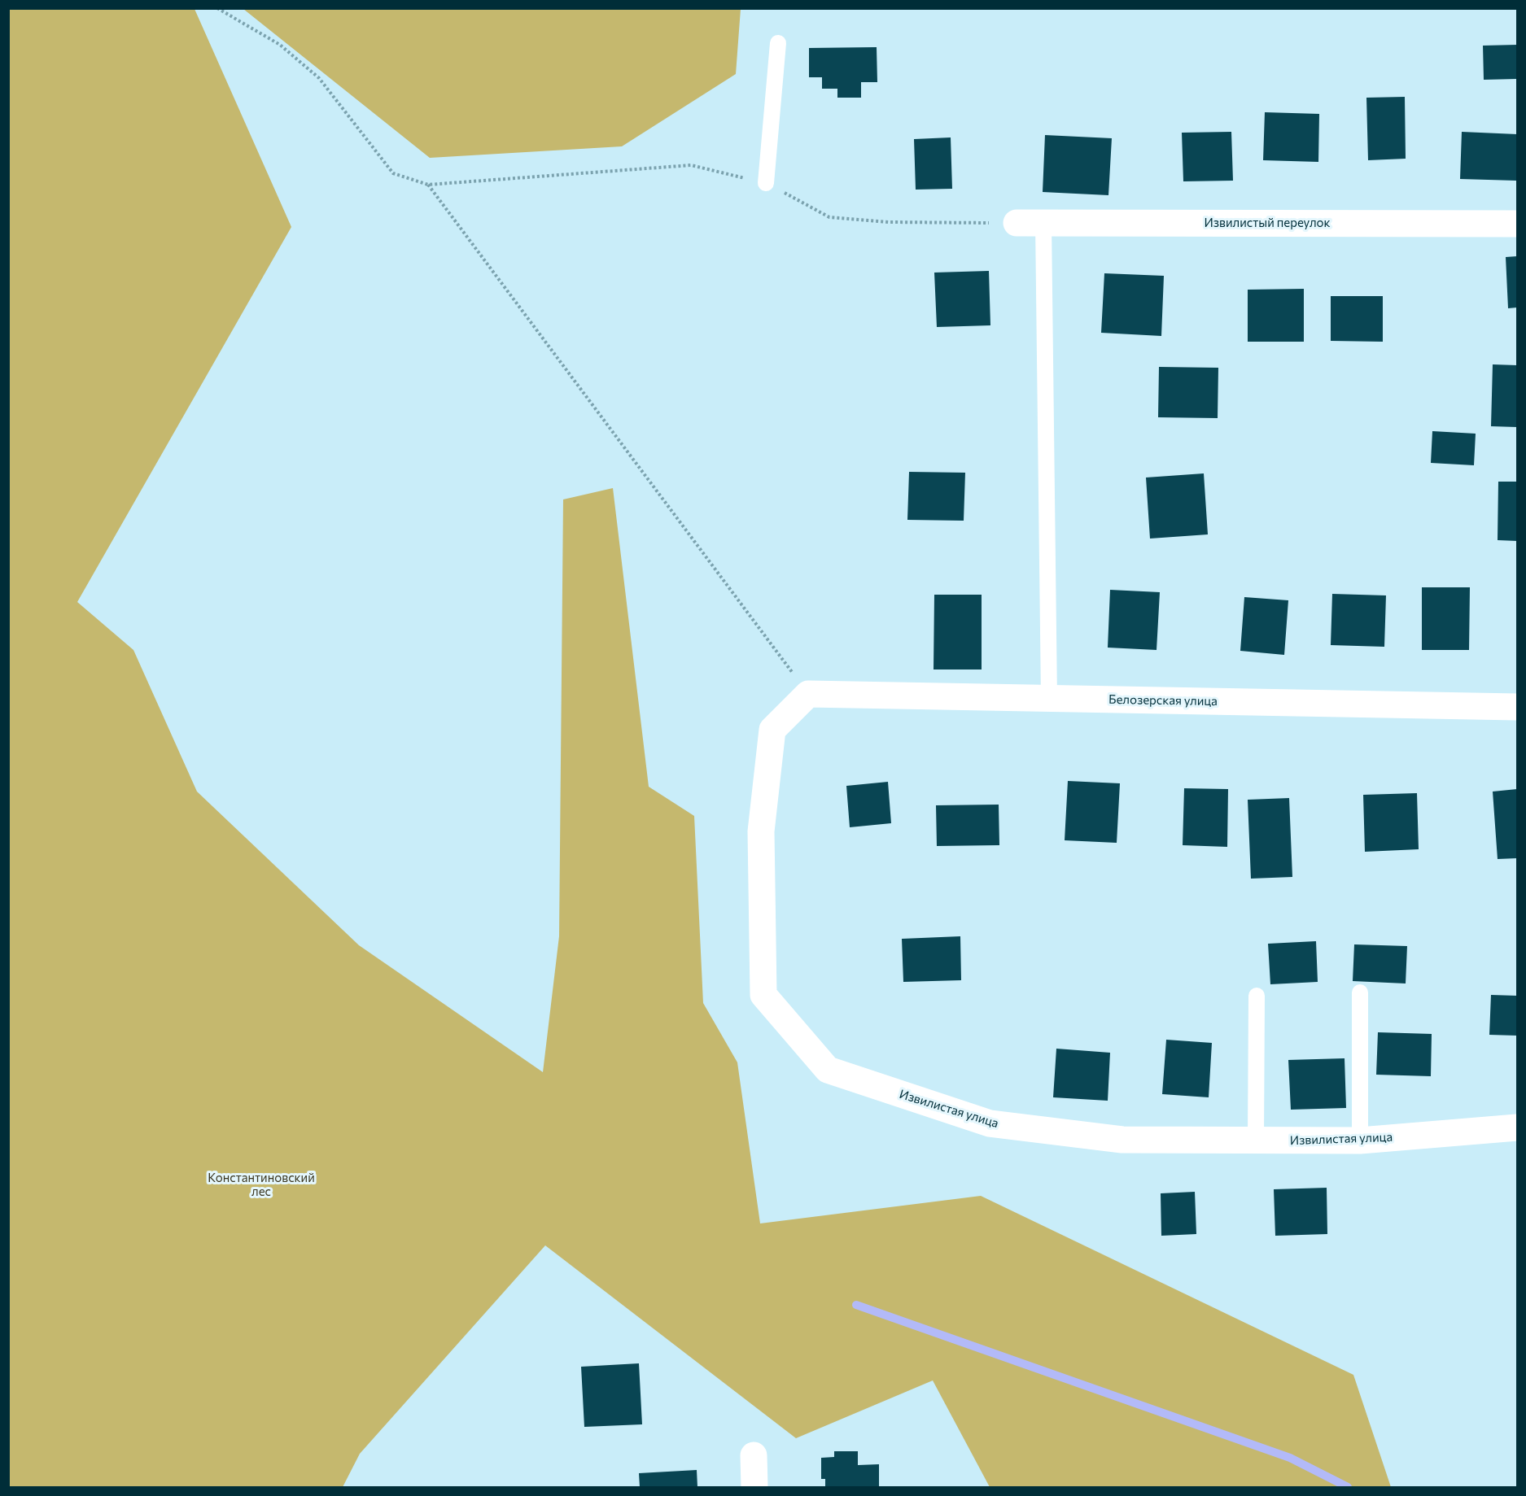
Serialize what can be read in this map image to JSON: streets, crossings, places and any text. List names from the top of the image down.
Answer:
{
  "streets": {
    "street": ["Извилистый переулок", "Белозерская улица", "Извилистая улица"]
  },
  "crossings": [
    ["Белозерская улица", "Извилистая улица"]
  ],
  "parks": ["Константиновский лес"]
}
